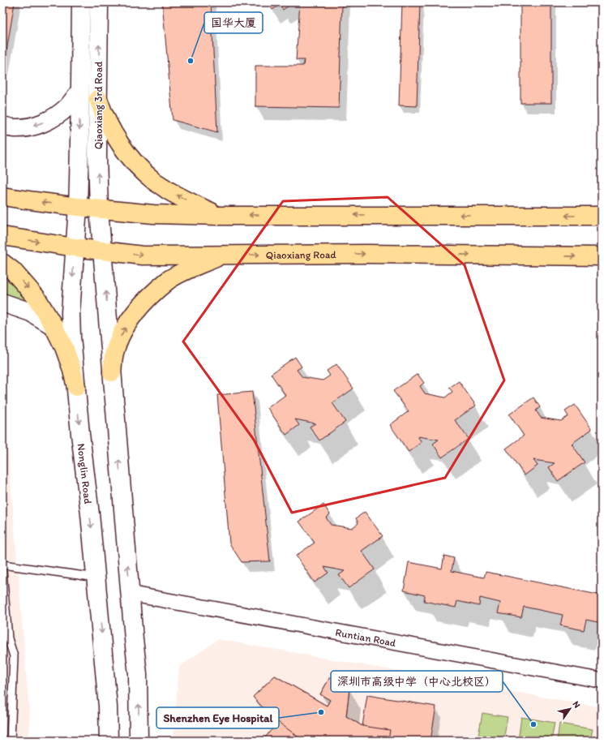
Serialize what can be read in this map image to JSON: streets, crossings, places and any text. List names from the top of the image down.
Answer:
{
  "streets": {
    "main road": ["Qiaoxiang 3rd Road", "Qiaoxiang Road", "Nonglin Road"],
    "street": ["Runtian Road"]
  },
  "crossings": [
    ["Qiaoxiang 3rd Road", "Nonglin Road"],
    ["Qiaoxiang Road", "Nonglin Road"]
  ],
  "places": ["国华大厦", "Shenzhen Eye Hospital", "深圳市高级中学（中心北校区）"],
  "north": "top right"
}
